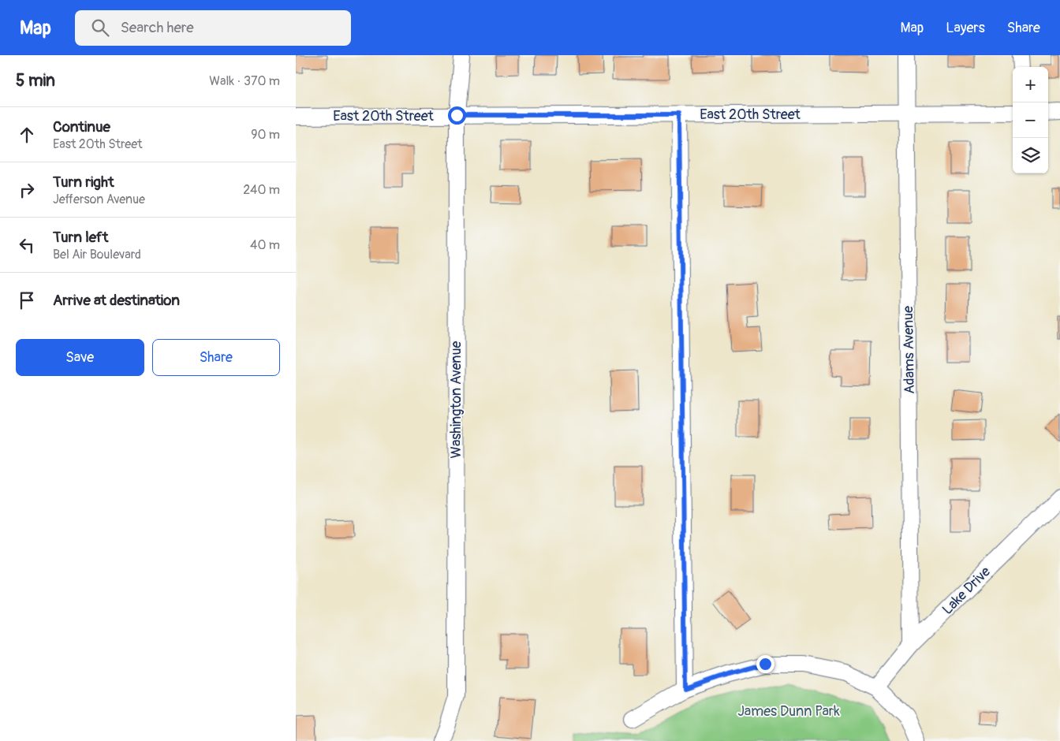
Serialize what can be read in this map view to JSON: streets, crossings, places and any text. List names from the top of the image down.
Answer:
{
  "streets": {
    "street": [
      "East 20th Street",
      "Adams Avenue",
      "Washington Avenue",
      "Lake Drive"
    ]
  },
  "crossings": [
    ["East 20th Street", "Adams Avenue"],
    ["East 20th Street", "Washington Avenue"],
    ["Adams Avenue", "Lake Drive"]
  ],
  "parks": ["James Dunn Park"],
  "page": {
    "header": "Map",
    "search": "Search here",
    "nav": ["Map", "Layers", "Share"],
    "heading": ["5 min", "Walk · 370 m"],
    "map_buttons": ["+", "−"],
    "list": [
      ["Continue", "East 20th Street", "90 m"],
      ["Turn right", "Jefferson Avenue", "240 m"],
      ["Turn left", "Bel Air Boulevard", "40 m"],
      "Arrive at destination"
    ],
    "buttons": ["Save", "Share"]
  }
}
